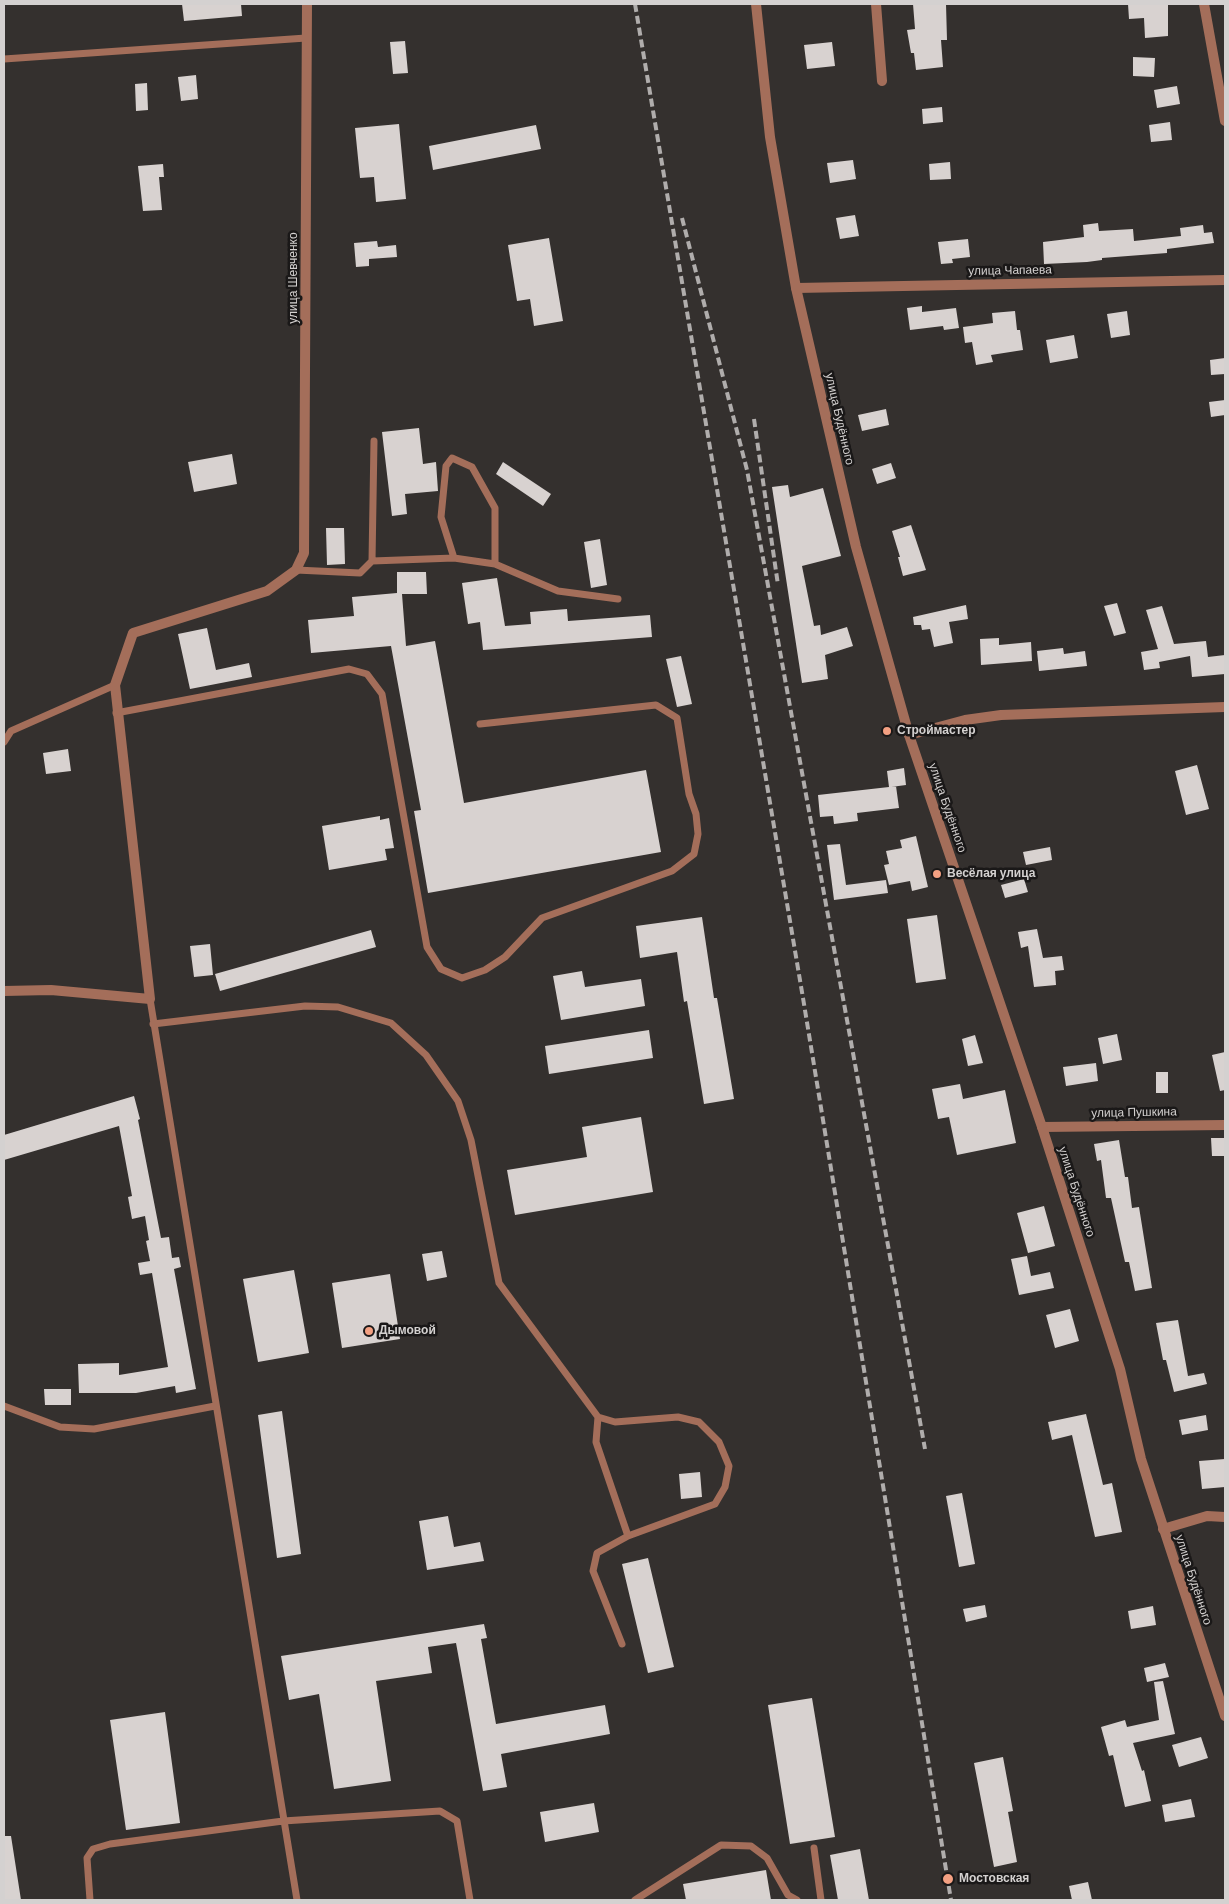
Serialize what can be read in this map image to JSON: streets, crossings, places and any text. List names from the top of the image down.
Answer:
{
  "streets": {
    "street": [
      "улица Чапаева",
      "улица Шевченко",
      "улица Будённого",
      "улица Пушкина"
    ]
  },
  "crossings": [
    ["улица Чапаева", "улица Будённого"],
    ["улица Будённого", "улица Пушкина"]
  ],
  "places": [
    "Строймастер",
    "Весёлая улица",
    "Дымовой",
    "Мостовская"
  ]
}
